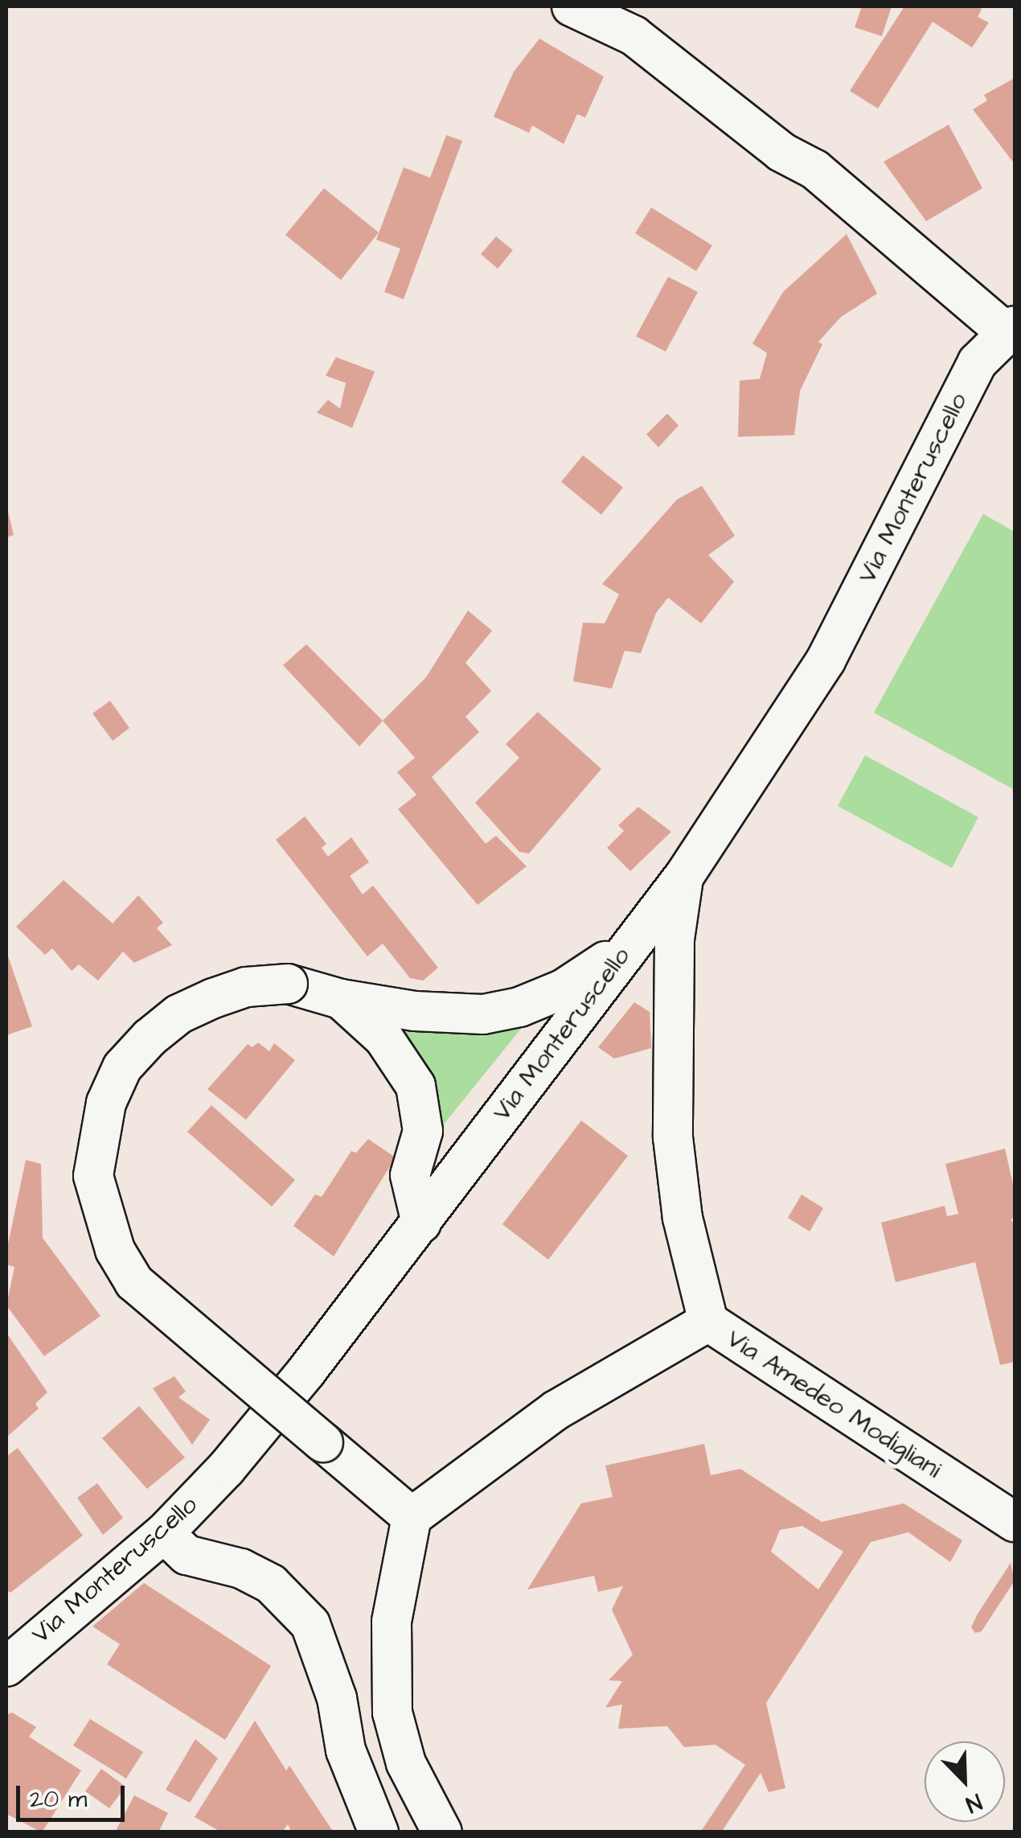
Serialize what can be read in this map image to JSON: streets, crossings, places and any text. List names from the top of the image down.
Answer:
{
  "streets": {
    "street": ["Via Monteruscello", "Via Amedeo Modigliani"]
  },
  "scale_bar": "20 m",
  "north": "bottom right"
}
